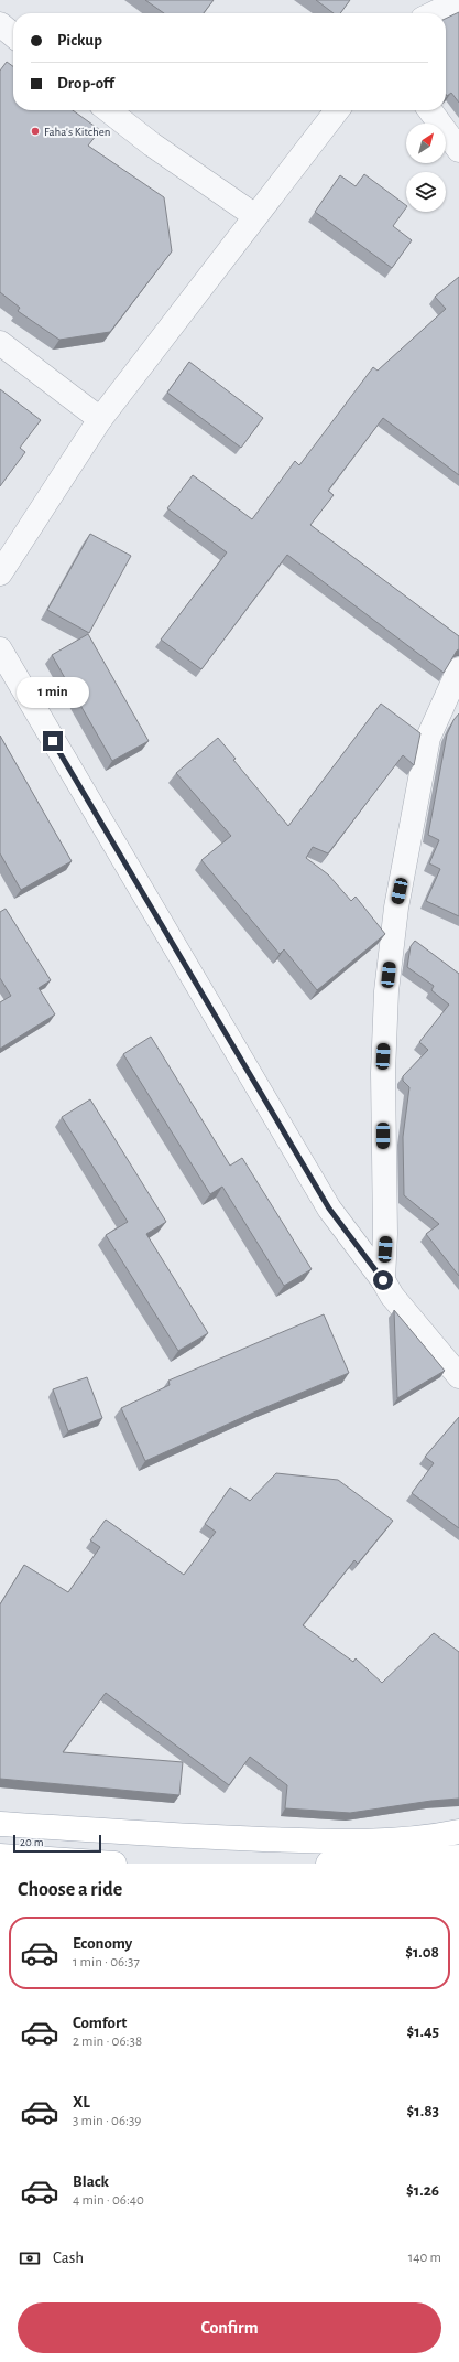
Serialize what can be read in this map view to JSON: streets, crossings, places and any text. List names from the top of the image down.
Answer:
{
  "places": ["Faha's Kitchen"],
  "scale_bar": "20 m",
  "north": "top right",
  "page": {
    "banner": ["Pickup", "Drop-off"],
    "bubble": "1 min",
    "scale": "20 m",
    "heading": "Choose a ride",
    "list": [
      {
        "name": "Economy",
        "note": "1 min · 06:37",
        "value": "$1.08"
      },
      {
        "name": "Comfort",
        "note": "2 min · 06:38",
        "value": "$1.45"
      },
      {
        "name": "XL",
        "note": "3 min · 06:39",
        "value": "$1.83"
      },
      {
        "name": "Black",
        "note": "4 min · 06:40",
        "value": "$1.26"
      }
    ],
    "pay": ["Cash", "140 m"],
    "buttons": "Confirm"
  }
}
